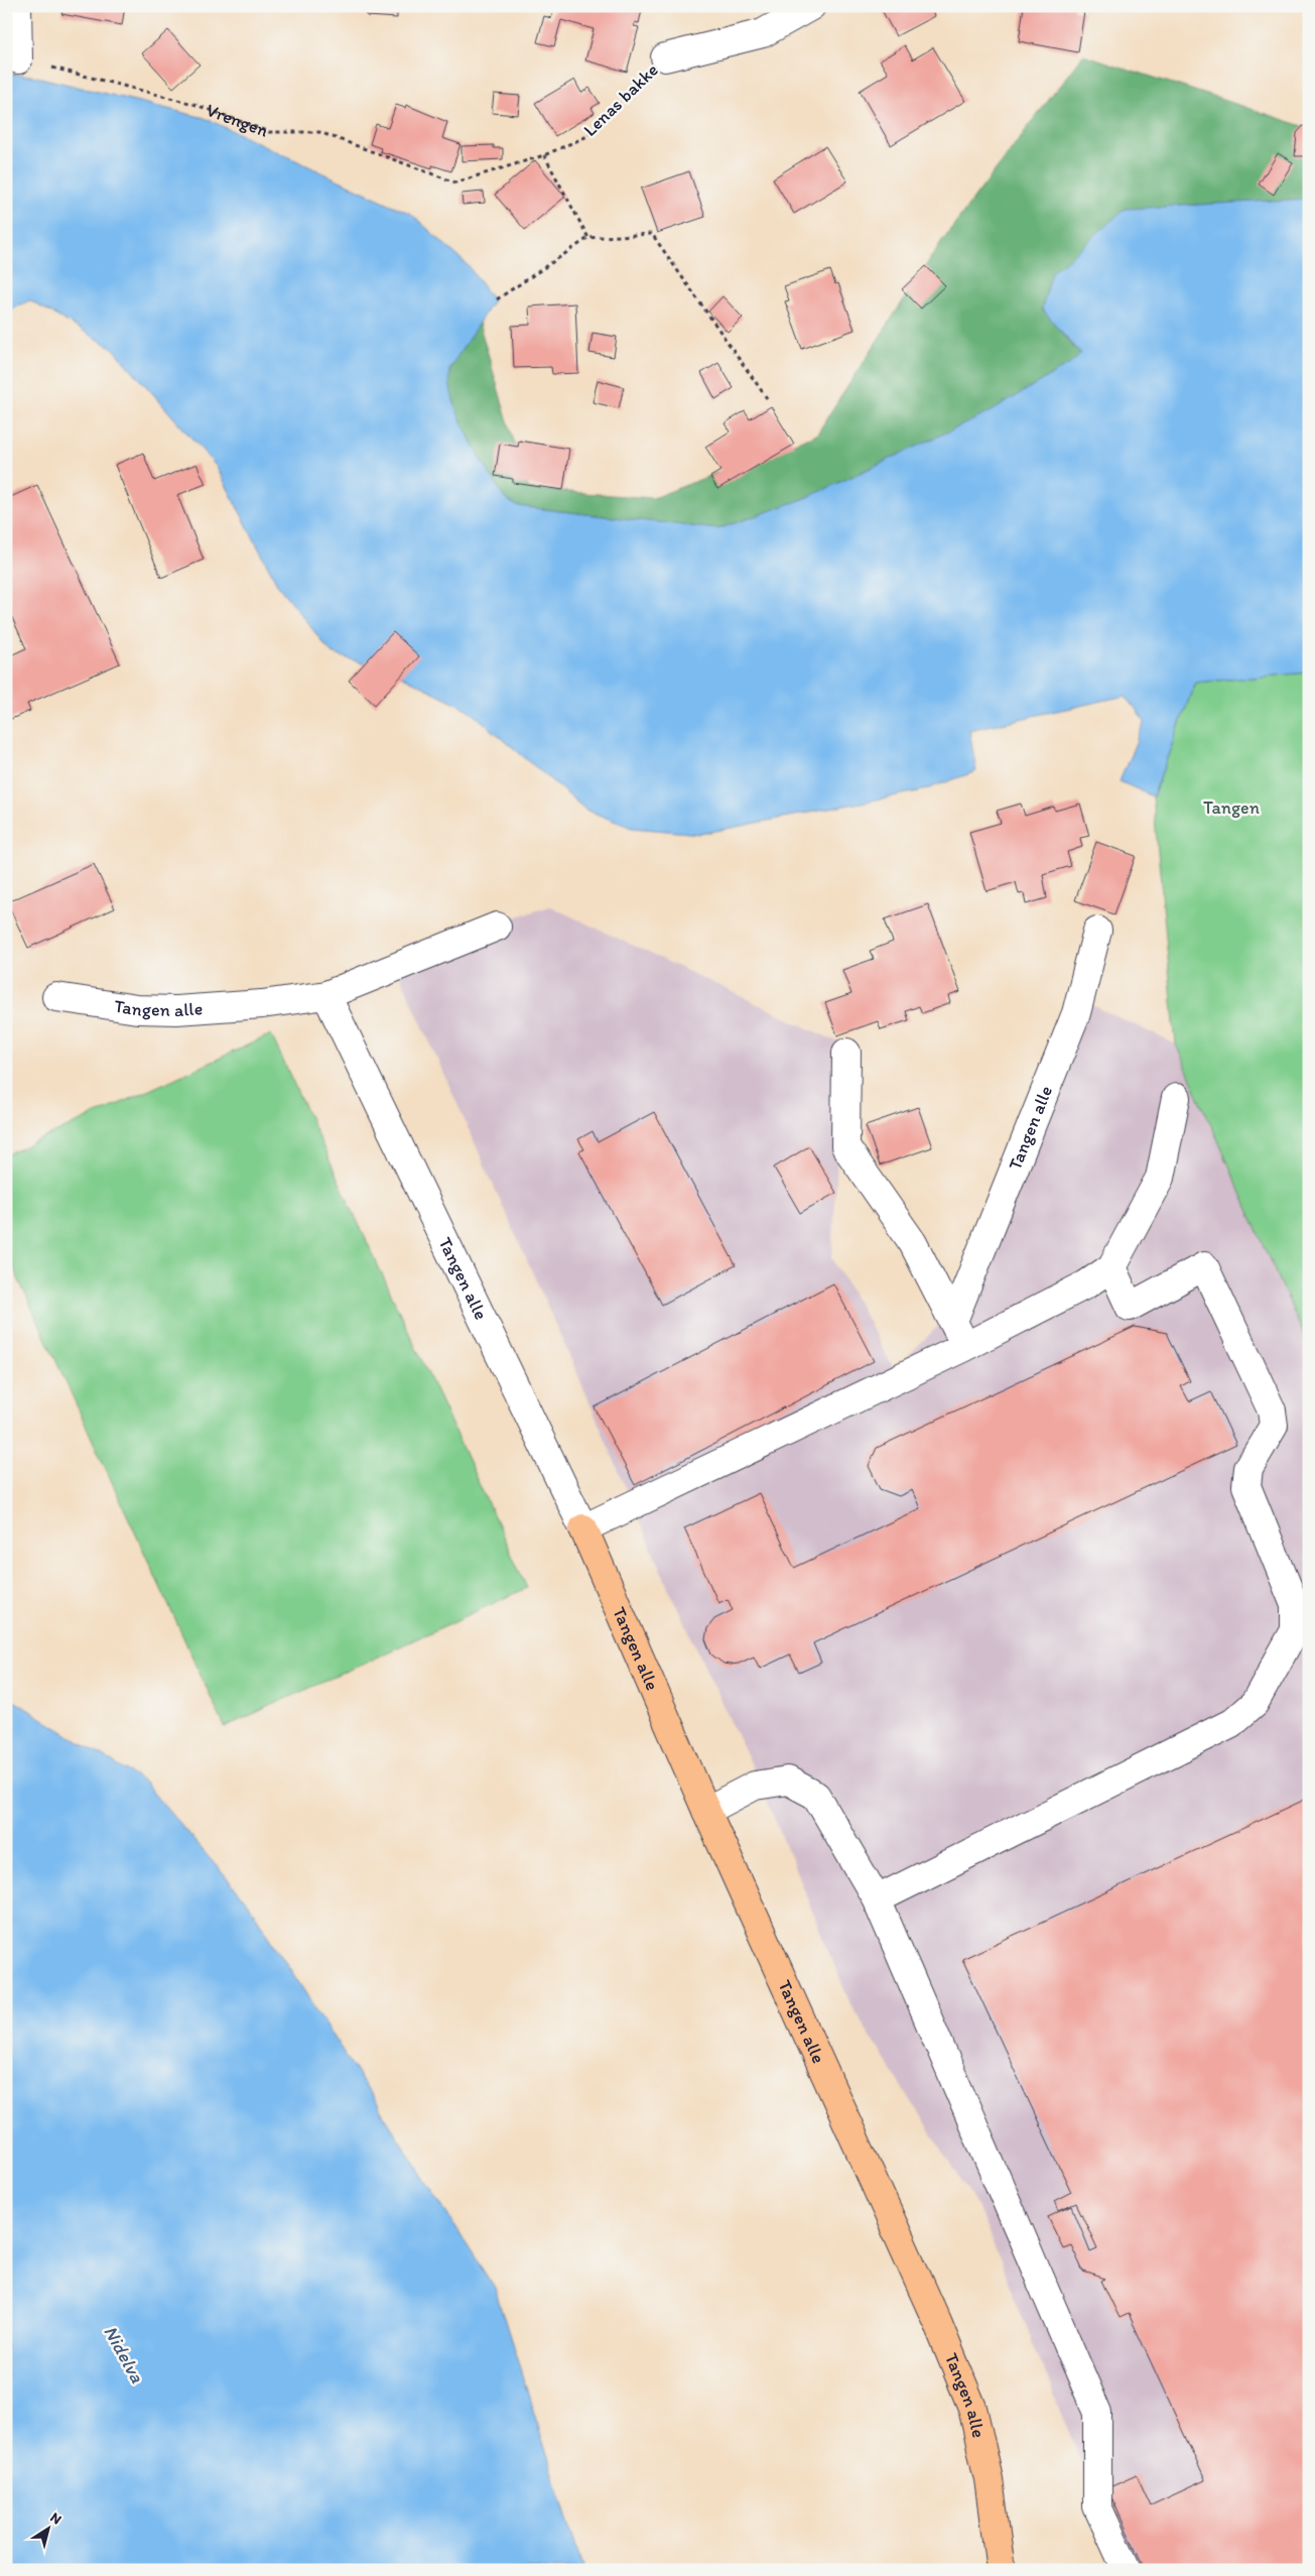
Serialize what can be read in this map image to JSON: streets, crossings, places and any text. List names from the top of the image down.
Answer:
{
  "streets": {
    "main road": ["Tangen alle"],
    "street": ["Lenas bakke"],
    "path": ["Vrengen"]
  },
  "crossings": [
    ["Lenas bakke", "Vrengen"]
  ],
  "water": ["Nidelva"],
  "parks": ["Tangen"],
  "north": "top right"
}
